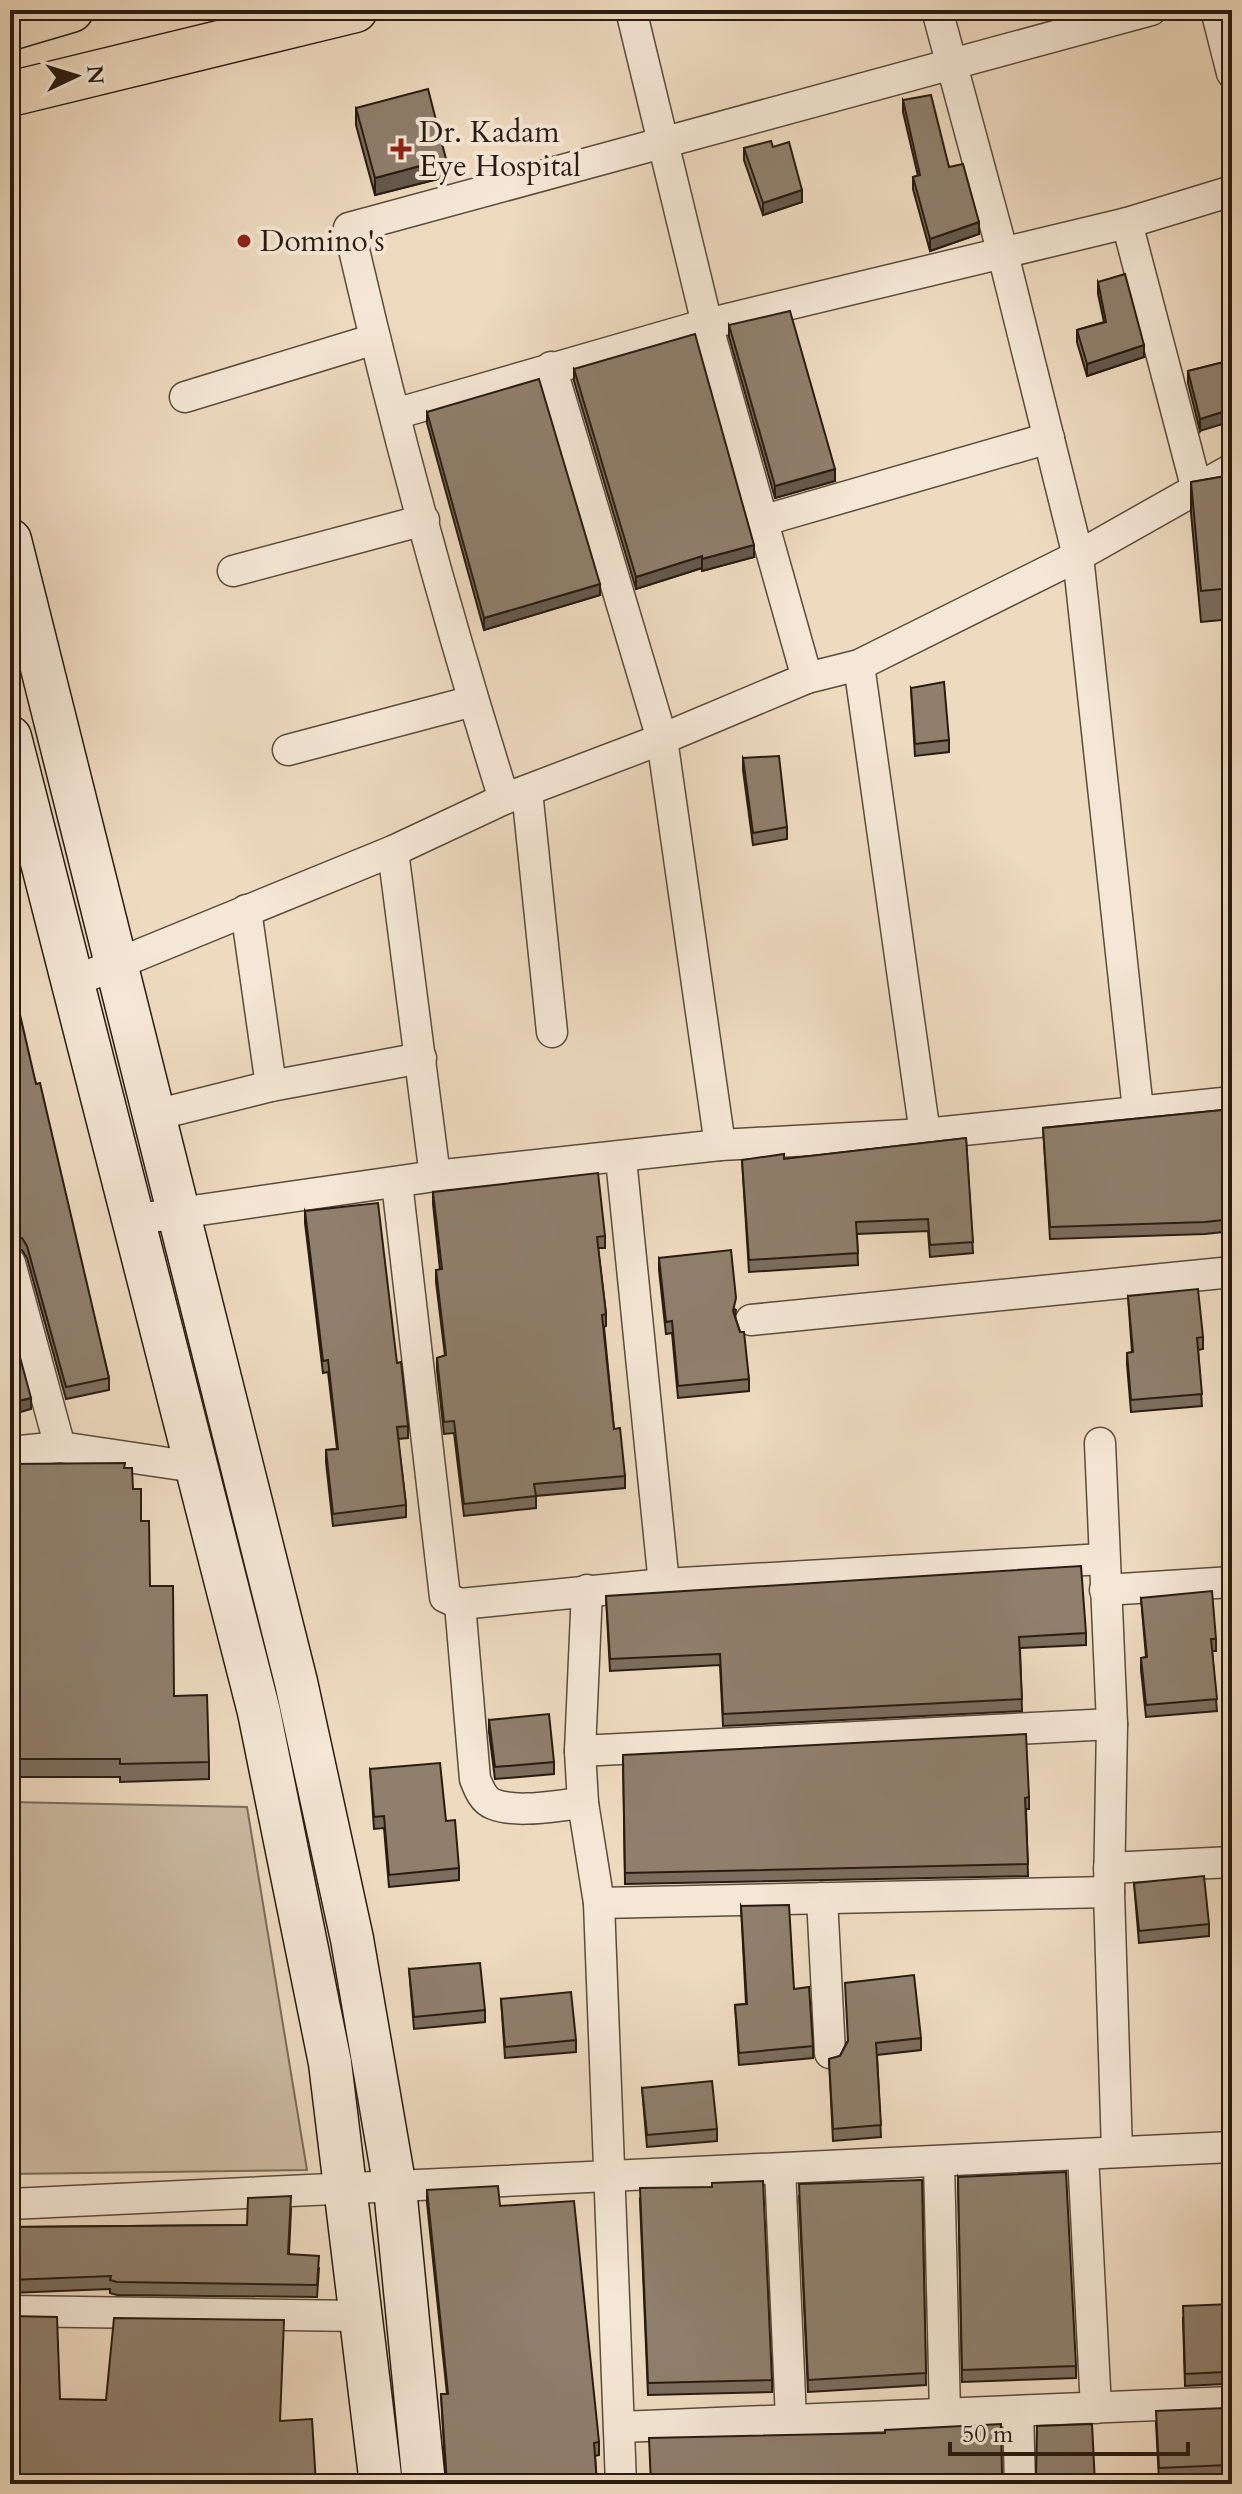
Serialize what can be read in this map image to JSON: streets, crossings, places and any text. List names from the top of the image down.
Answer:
{
  "places": {
    "health": ["Dr. Kadam Eye Hospital"],
    "other": ["Domino's"]
  },
  "scale_bar": "50 m",
  "north": "right"
}
